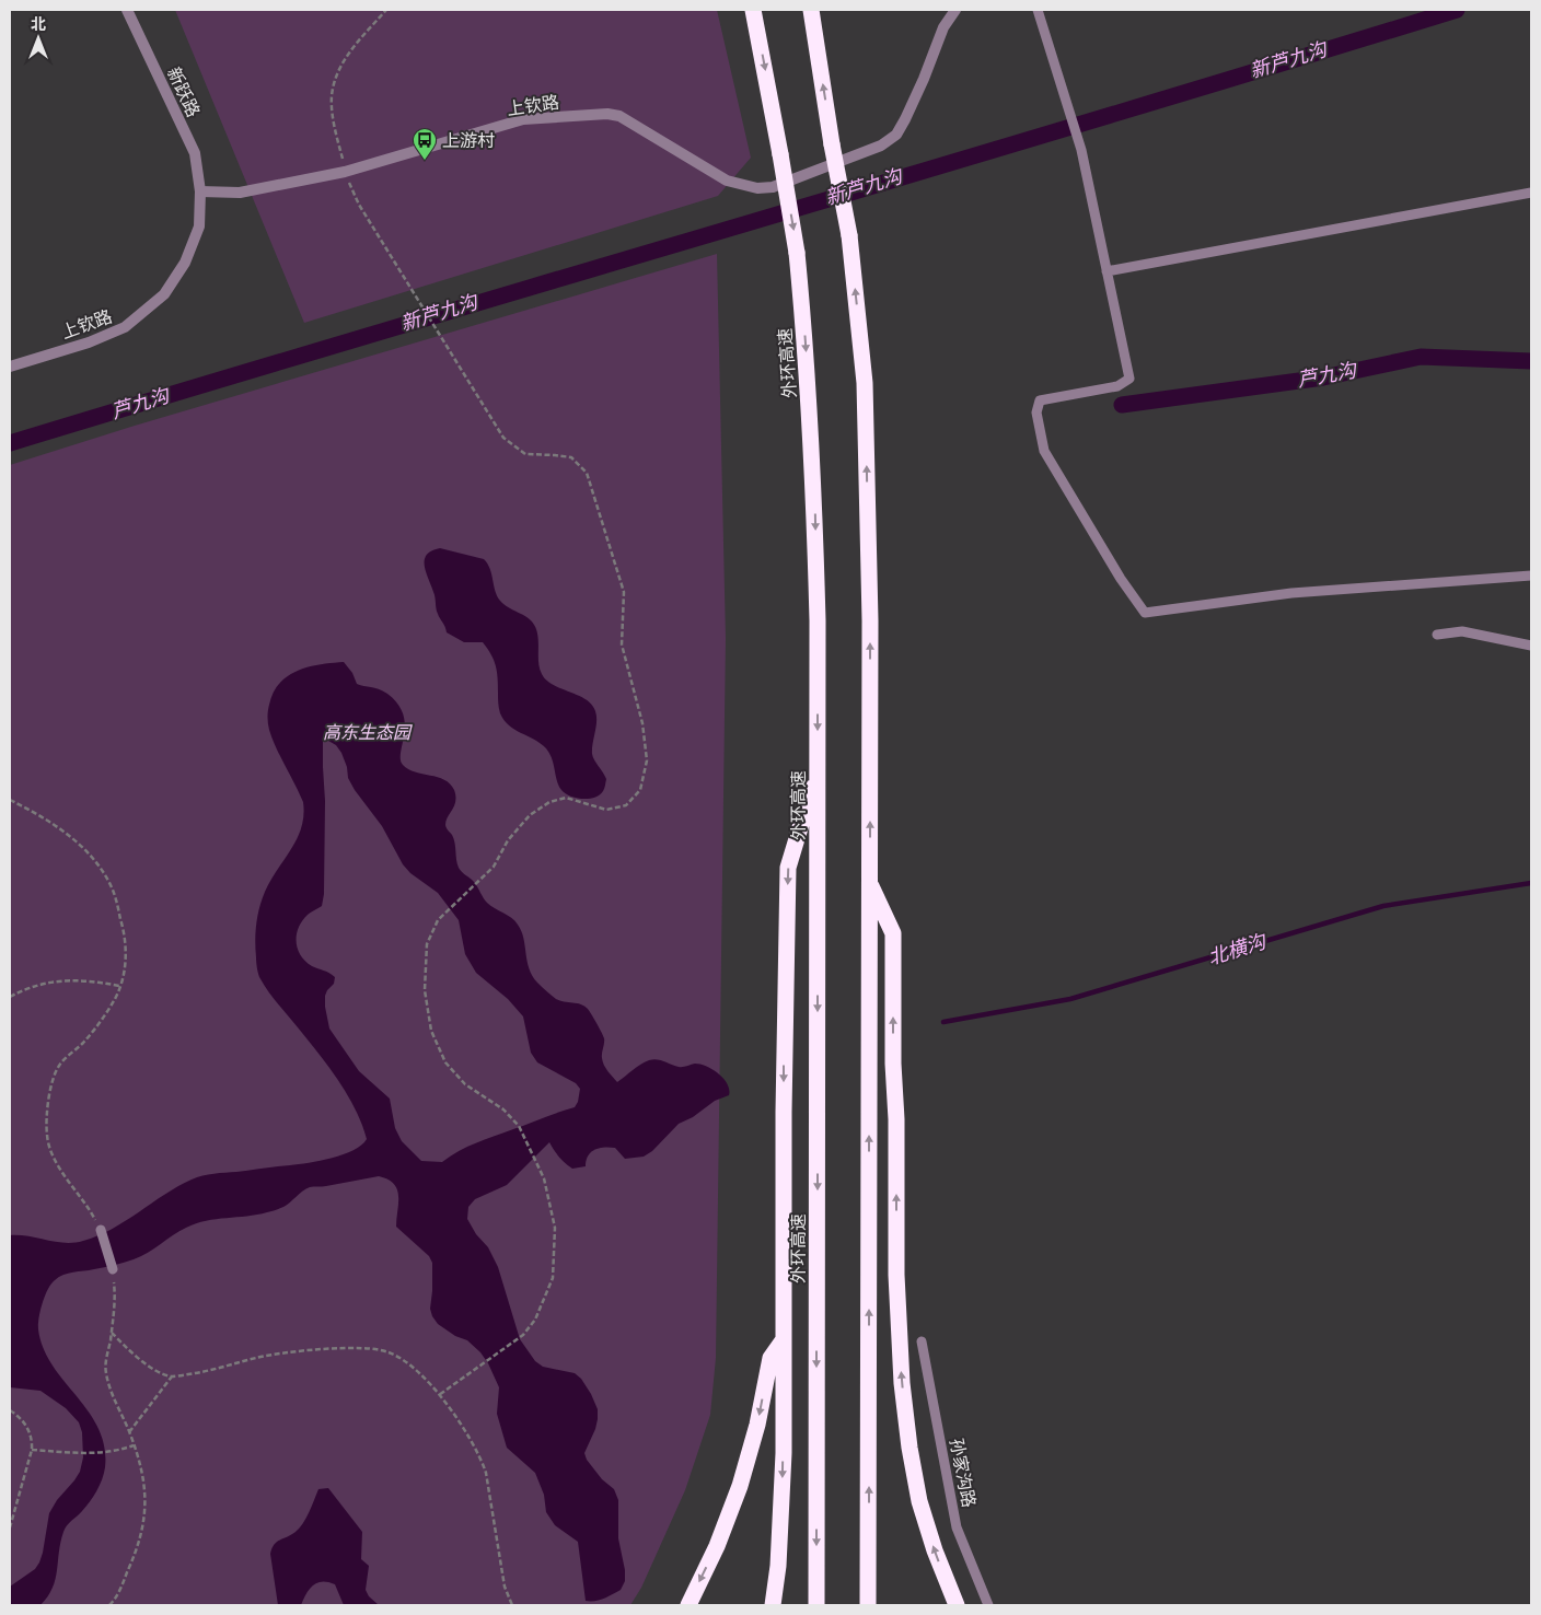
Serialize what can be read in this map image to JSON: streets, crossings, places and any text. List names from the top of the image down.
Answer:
{
  "streets": {
    "highway": ["外环高速"],
    "street": ["新跃路", "上钦路"],
    "lane": ["孙家沟路"]
  },
  "crossings": [
    ["新跃路", "上钦路"]
  ],
  "water": ["新芦九沟", "芦九沟", "北横沟"],
  "parks": ["高东生态园"],
  "places": {
    "bus stop": ["上游村"]
  },
  "north": "top"
}
